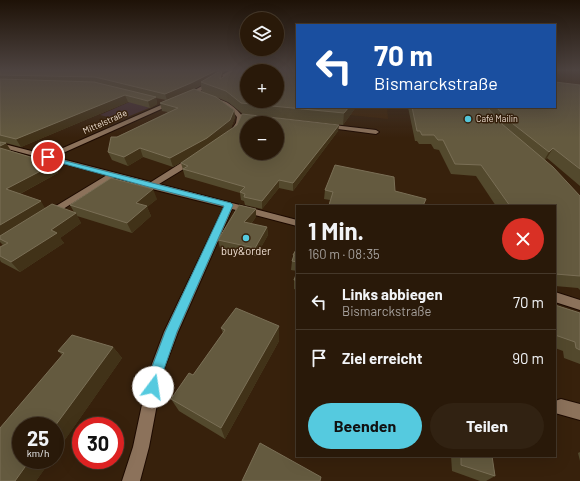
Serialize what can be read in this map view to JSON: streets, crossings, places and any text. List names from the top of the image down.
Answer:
{
  "streets": {
    "street": ["Mittelstraße"]
  },
  "places": ["Café Mailin", "buy&order"],
  "page": {
    "map_buttons": ["+", "−"],
    "turn": ["70 m", "Bismarckstraße"],
    "heading": ["1 Min.", "160 m · 08:35"],
    "list": [
      {
        "name": "Links abbiegen",
        "note": "Bismarckstraße",
        "value": "70 m"
      },
      {
        "name": "Ziel erreicht",
        "value": "90 m"
      }
    ],
    "buttons": ["Beenden", "Teilen"],
    "speed": "25 km/h",
    "limit": "30"
  }
}
